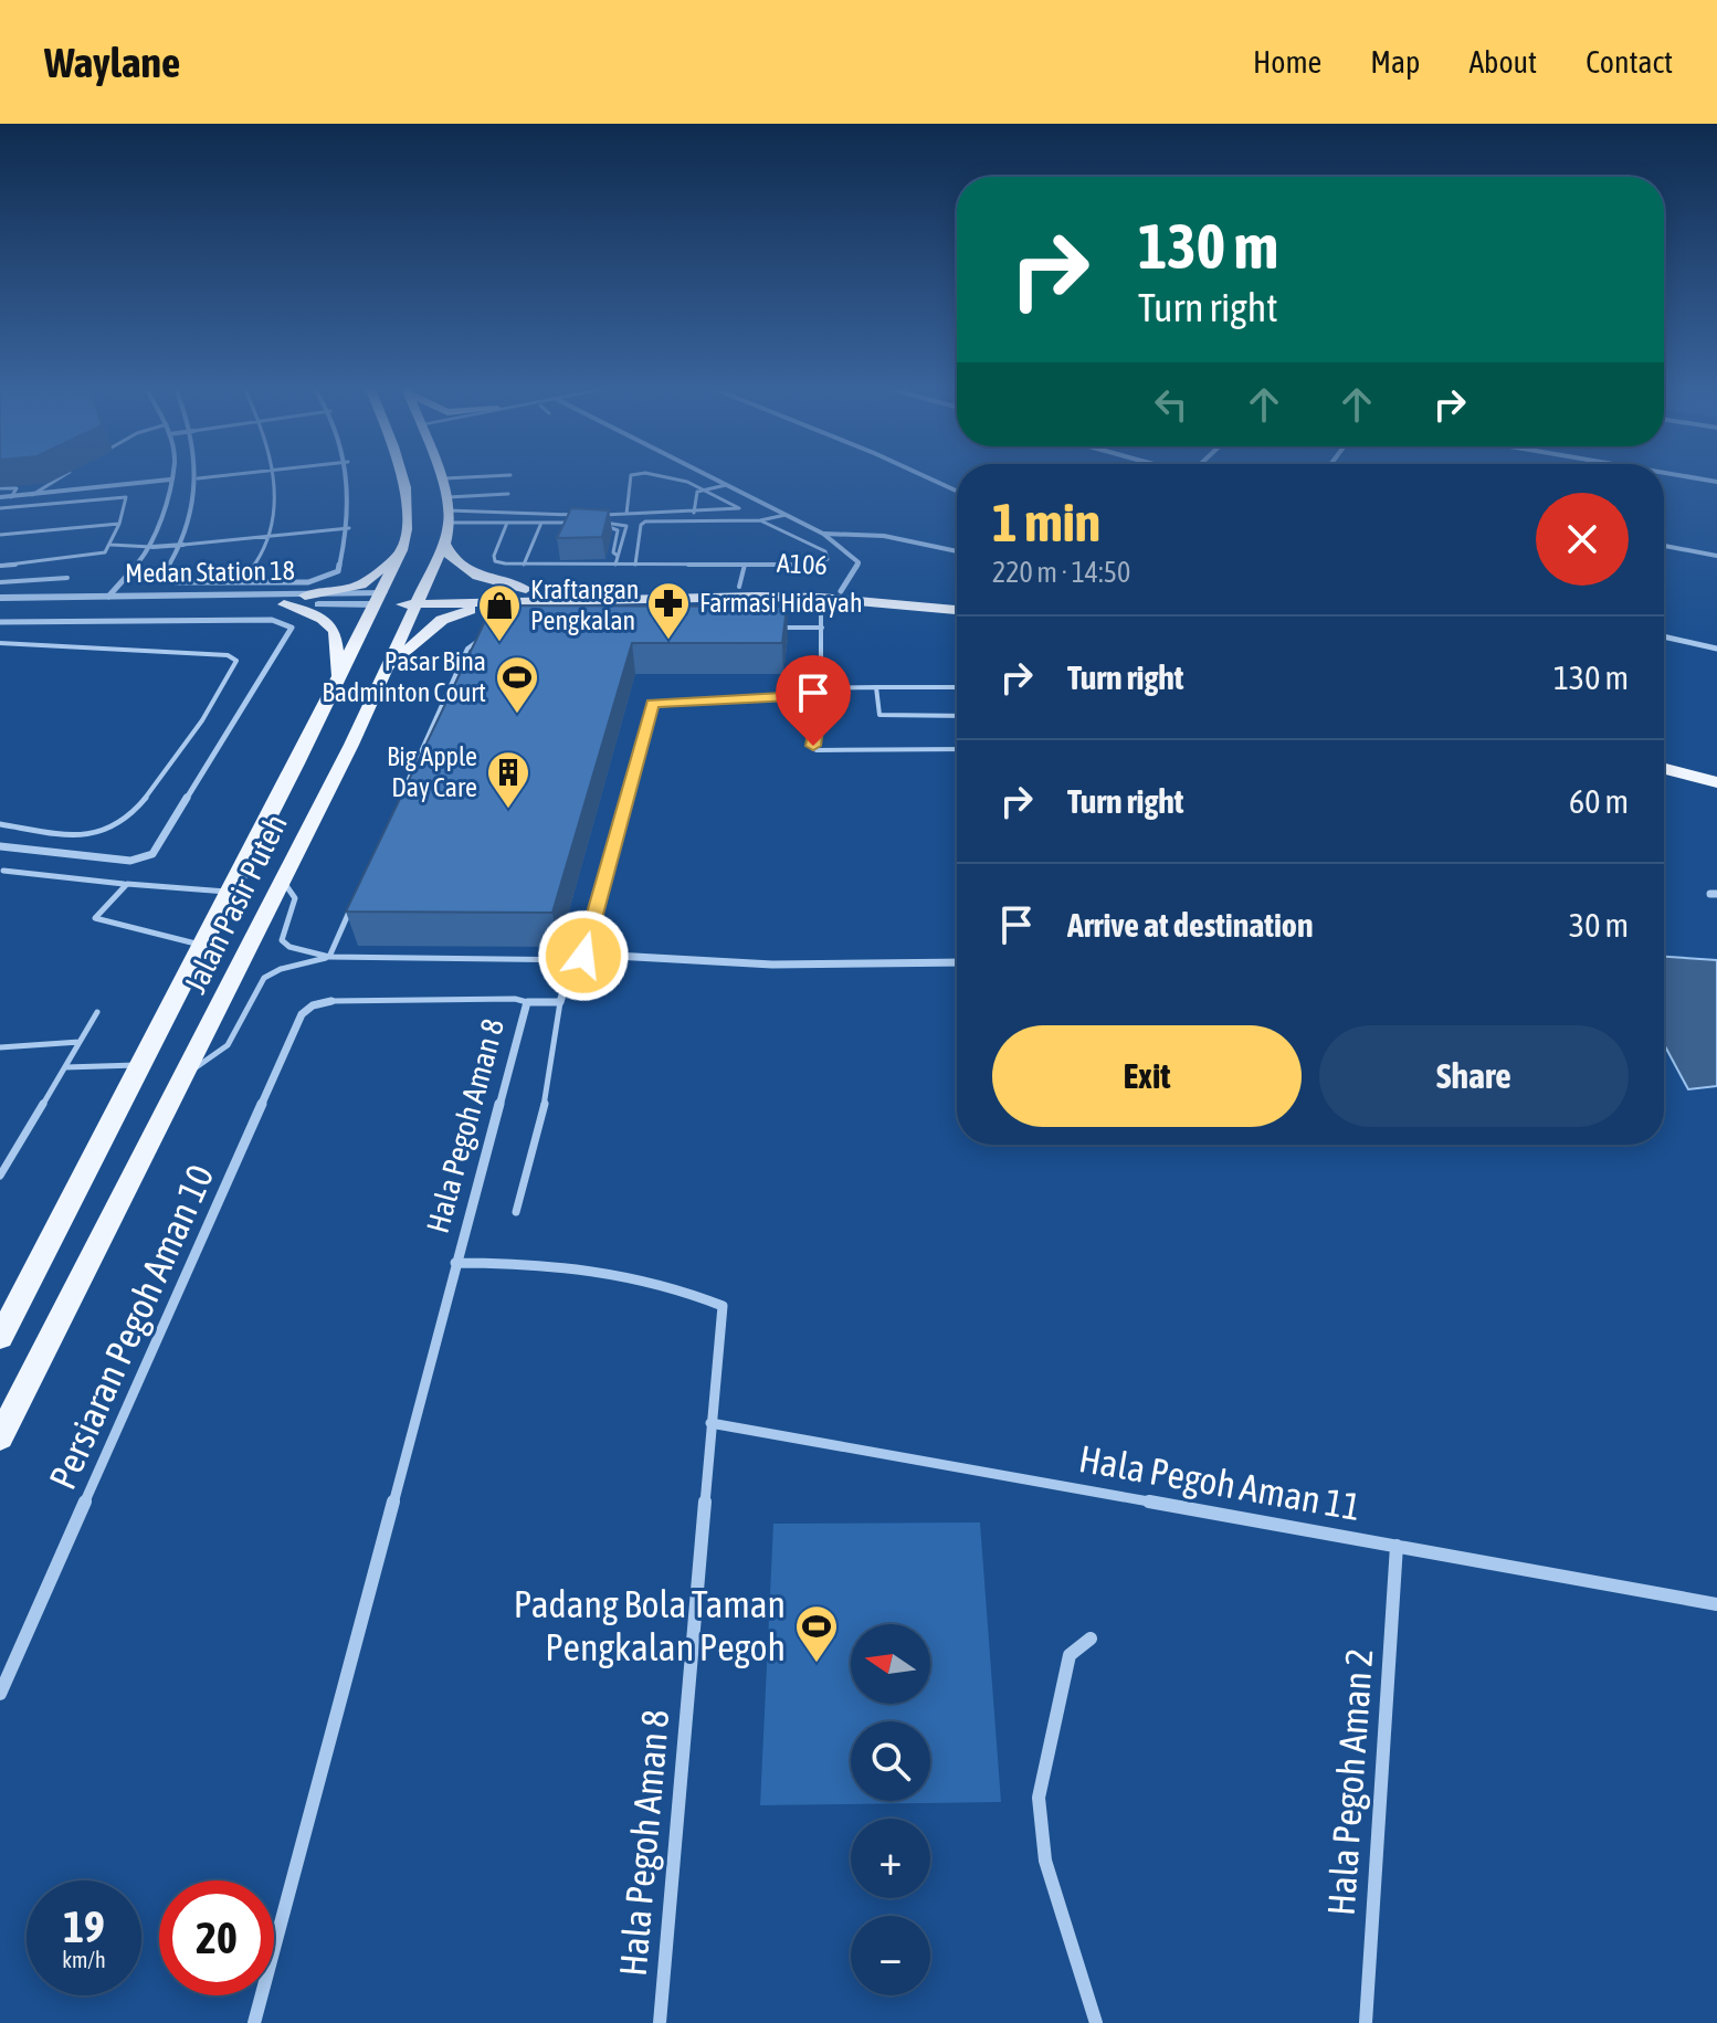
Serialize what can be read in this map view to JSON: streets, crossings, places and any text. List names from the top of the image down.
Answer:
{
  "streets": {
    "main road": ["A106", "Medan Station 18", "Jalan Pasir Puteh"],
    "street": [
      "Hala Pegoh Aman 8",
      "Persiaran Pegoh Aman 10",
      "Hala Pegoh Aman 11",
      "Hala Pegoh Aman 2"
    ]
  },
  "crossings": [
    ["Medan Station 18", "Jalan Pasir Puteh"],
    ["Hala Pegoh Aman 8", "Hala Pegoh Aman 11"],
    ["Hala Pegoh Aman 11", "Hala Pegoh Aman 2"]
  ],
  "places": {
    "pharmacy": ["Farmasi Hidayah"],
    "shop": ["Kraftangan Pengkalan"],
    "sports": ["Pasar Bina Badminton Court", "Padang Bola Taman Pengkalan Pegoh"],
    "building": ["Big Apple Day Care"]
  },
  "north": "left",
  "page": {
    "header": "Waylane",
    "nav": [
      "Home",
      "Map",
      "About",
      "Contact"
    ],
    "turn": ["130 m", "Turn right"],
    "heading": ["1 min", "220 m · 14:50"],
    "list": [
      {
        "name": "Turn right",
        "value": "130 m"
      },
      {
        "name": "Turn right",
        "value": "60 m"
      },
      {
        "name": "Arrive at destination",
        "value": "30 m"
      }
    ],
    "buttons": ["Exit", "Share"],
    "map_buttons": ["+", "−"],
    "speed": "19 km/h",
    "limit": "20"
  }
}
